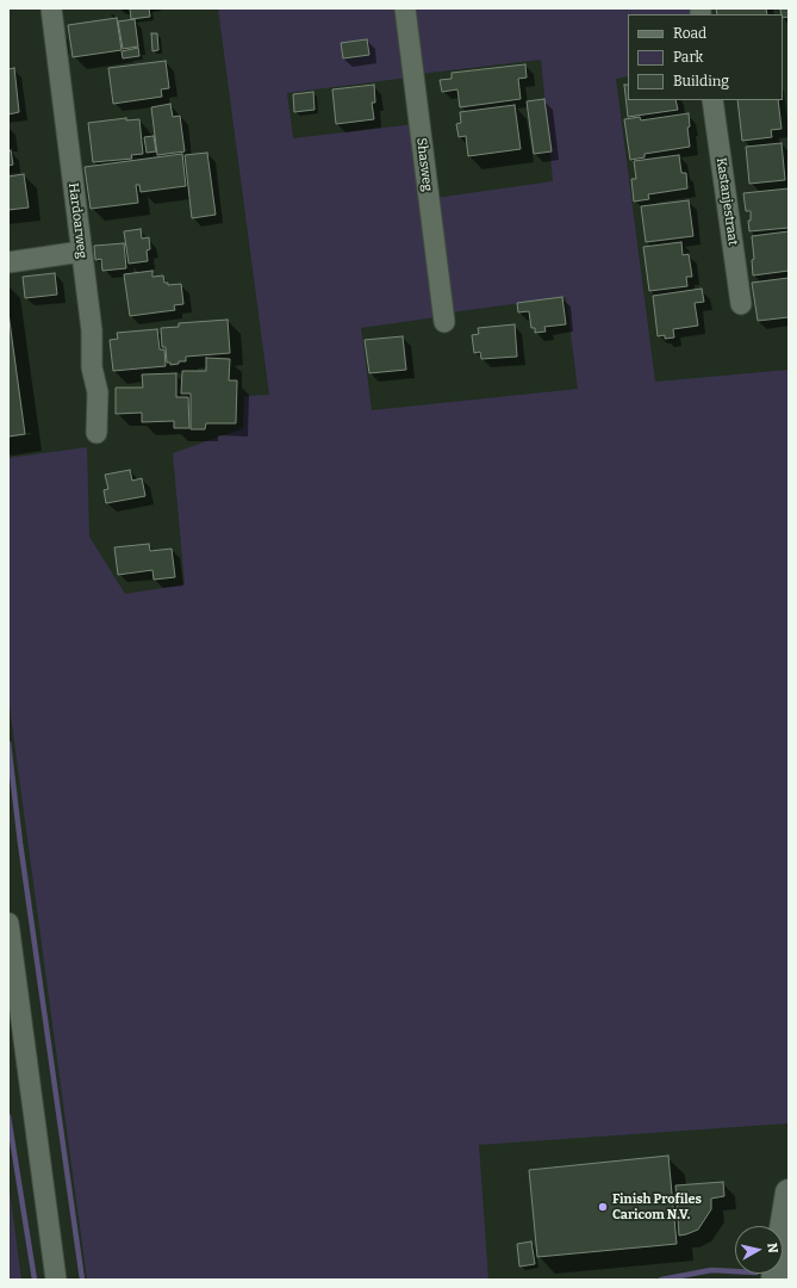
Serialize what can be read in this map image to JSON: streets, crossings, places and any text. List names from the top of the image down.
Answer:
{
  "streets": {
    "street": ["Shasweg", "Kastanjestraat", "Hardoarweg"]
  },
  "places": ["Finish Profiles Caricom N.V."],
  "legend": ["Road", "Park", "Building"],
  "north": "right"
}
